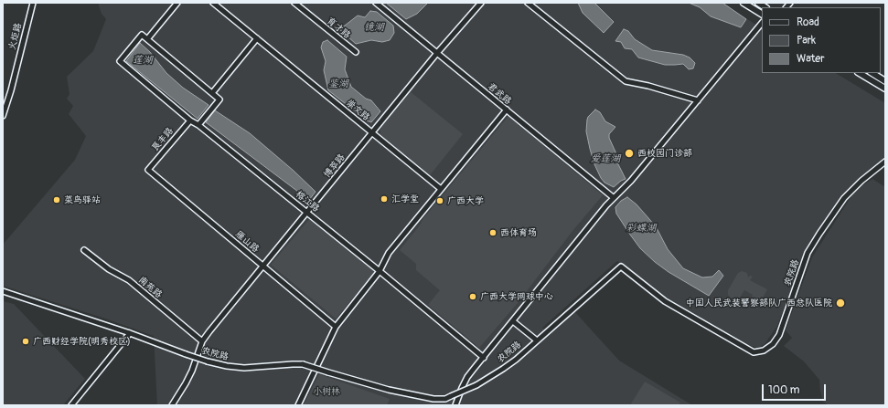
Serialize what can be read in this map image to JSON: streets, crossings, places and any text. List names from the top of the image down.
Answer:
{
  "streets": {
    "street": [
      "育才路",
      "火炬路",
      "君武路",
      "崇文路",
      "良丰路",
      "博萃路",
      "榕江路",
      "雁山路",
      "农院路",
      "南苑路"
    ]
  },
  "crossings": [
    ["君武路", "博萃路"],
    ["崇文路", "博萃路"],
    ["良丰路", "榕江路"],
    ["良丰路", "雁山路"],
    ["博萃路", "榕江路"],
    ["博萃路", "雁山路"],
    ["博萃路", "南苑路"]
  ],
  "water": [
    "镜湖",
    "莲湖",
    "鉴湖",
    "爱莲湖",
    "彩蝶湖"
  ],
  "parks": ["小树林"],
  "places": [
    "西校园门诊部",
    "汇学堂",
    "菜鸟驿站",
    "广西大学",
    "西体育场",
    "广西大学网球中心",
    "中国人民武装警察部队广西总队医院",
    "广西财经学院(明秀校区)"
  ],
  "legend": ["Road", "Park", "Water"],
  "scale_bar": "100 m"
}
